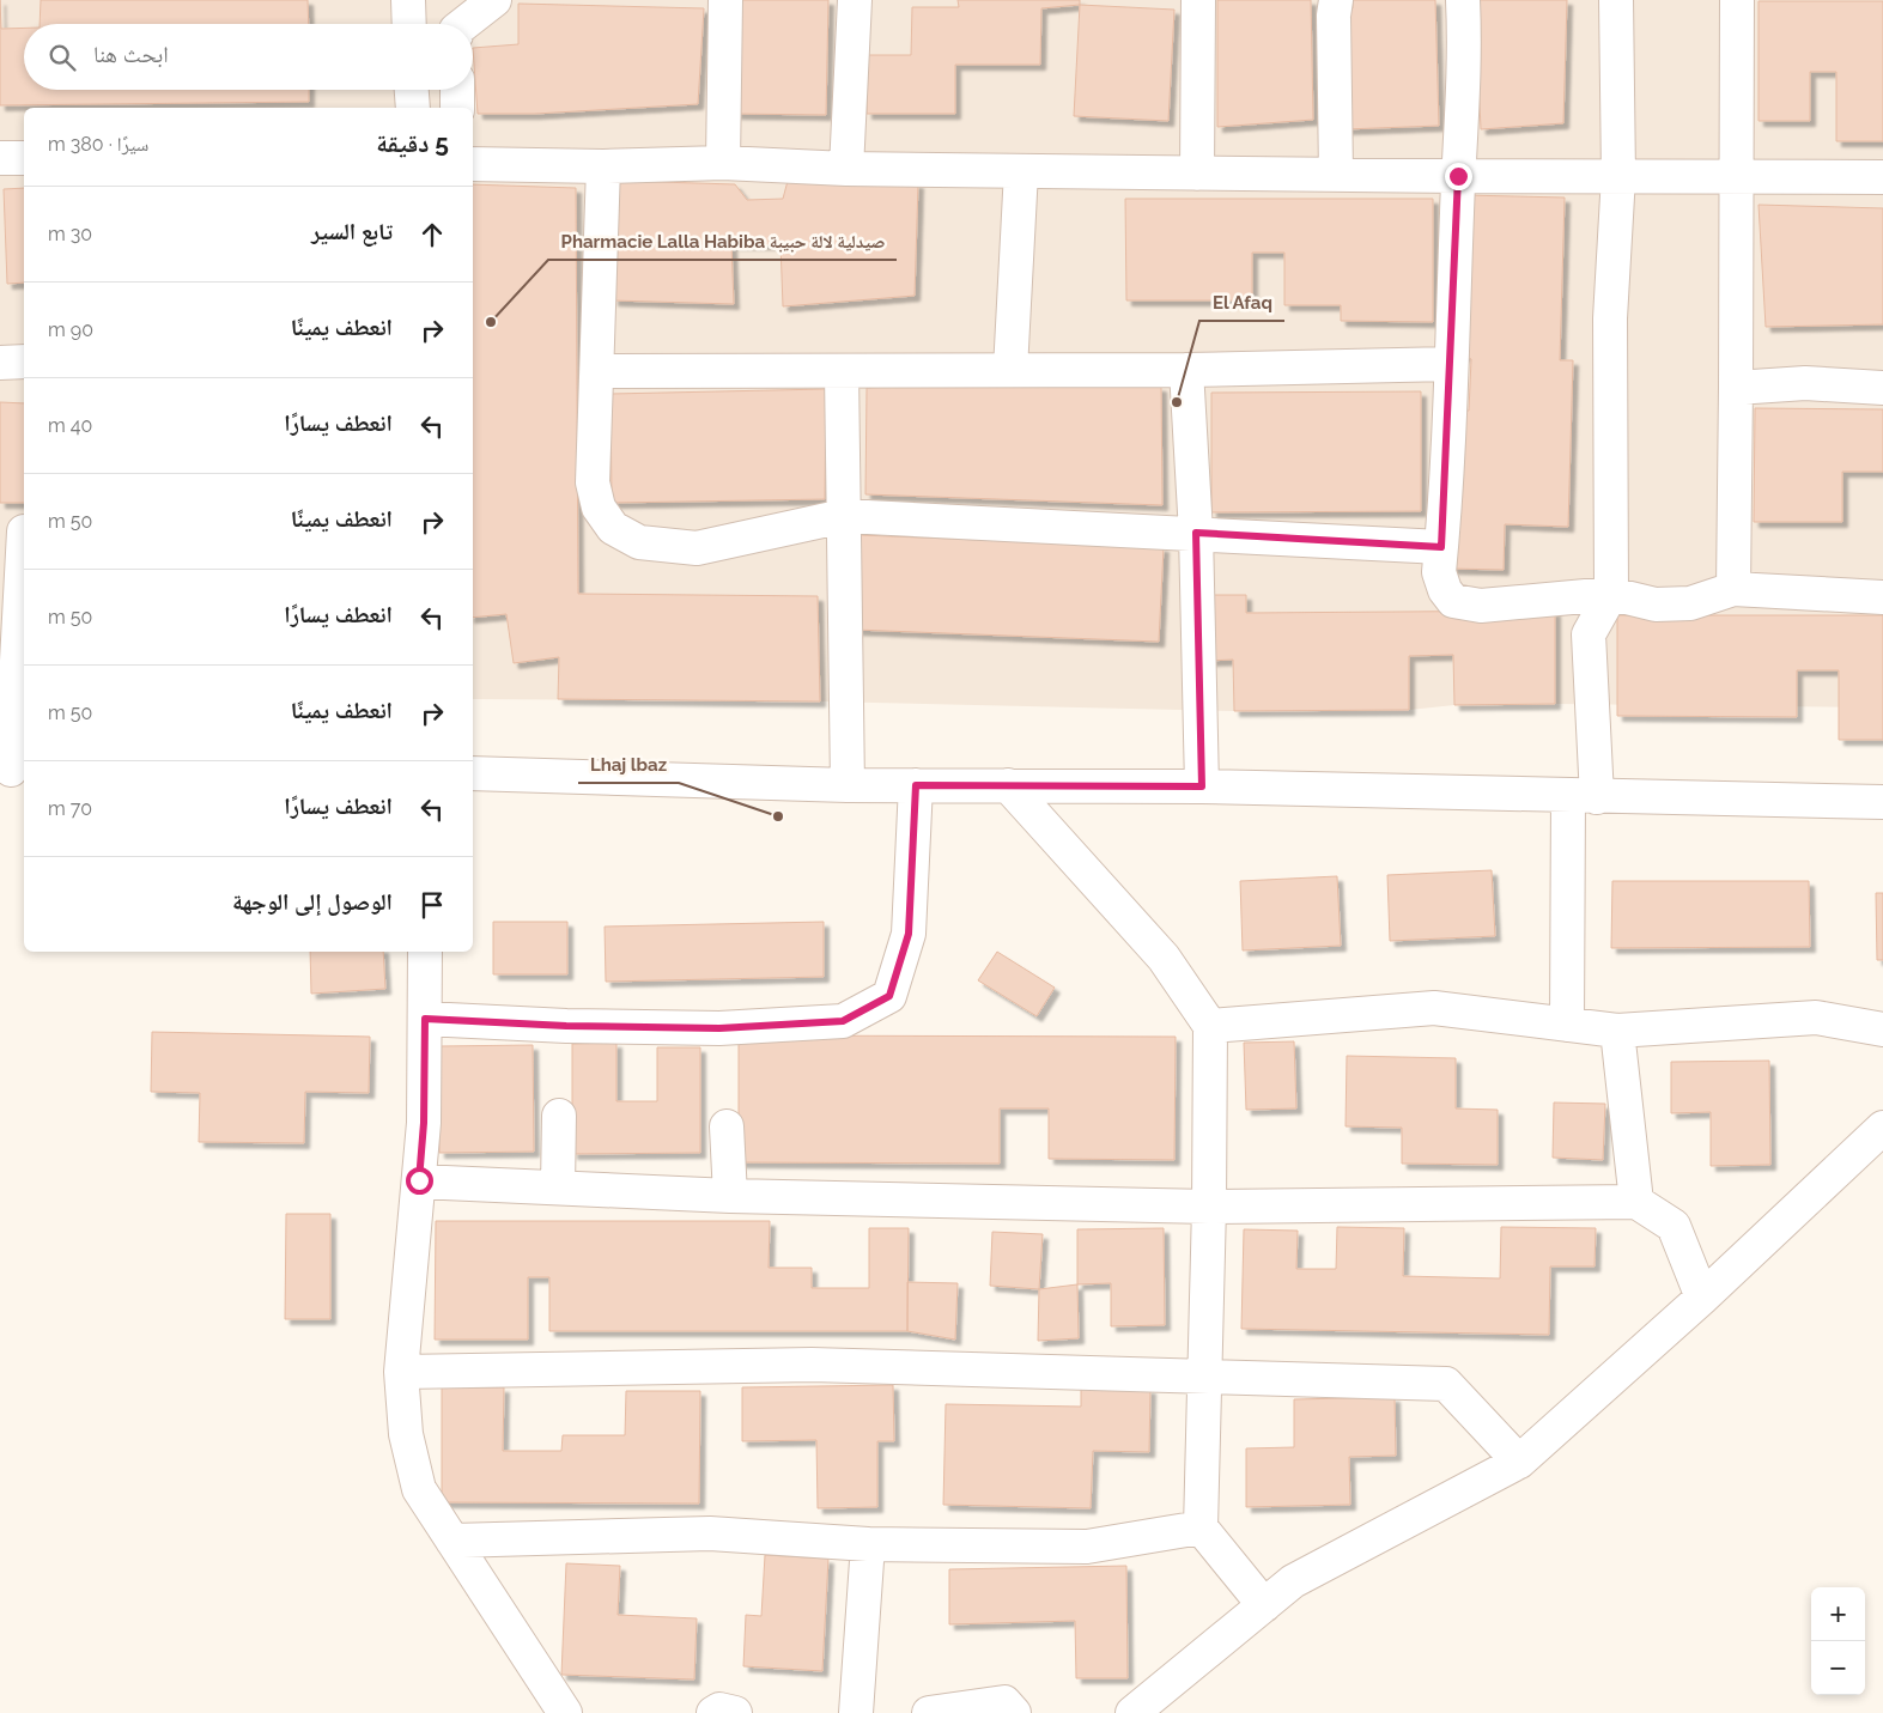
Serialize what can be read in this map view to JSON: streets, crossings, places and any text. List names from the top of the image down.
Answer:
{
  "places": ["Pharmacie Lalla Habiba صيدلية لالة حبيبة", "El Afaq", "Lhaj lbaz"],
  "page": {
    "search": "ابحث هنا",
    "heading": ["5 دقيقة", "سيرًا · 380 m"],
    "list": [
      ["تابع السير", "30 m"],
      ["انعطف يمينًا", "90 m"],
      ["انعطف يسارًا", "40 m"],
      ["انعطف يمينًا", "50 m"],
      ["انعطف يسارًا", "50 m"],
      ["انعطف يمينًا", "50 m"],
      ["انعطف يسارًا", "70 m"],
      "الوصول إلى الوجهة"
    ],
    "map_buttons": ["+", "−"]
  }
}
